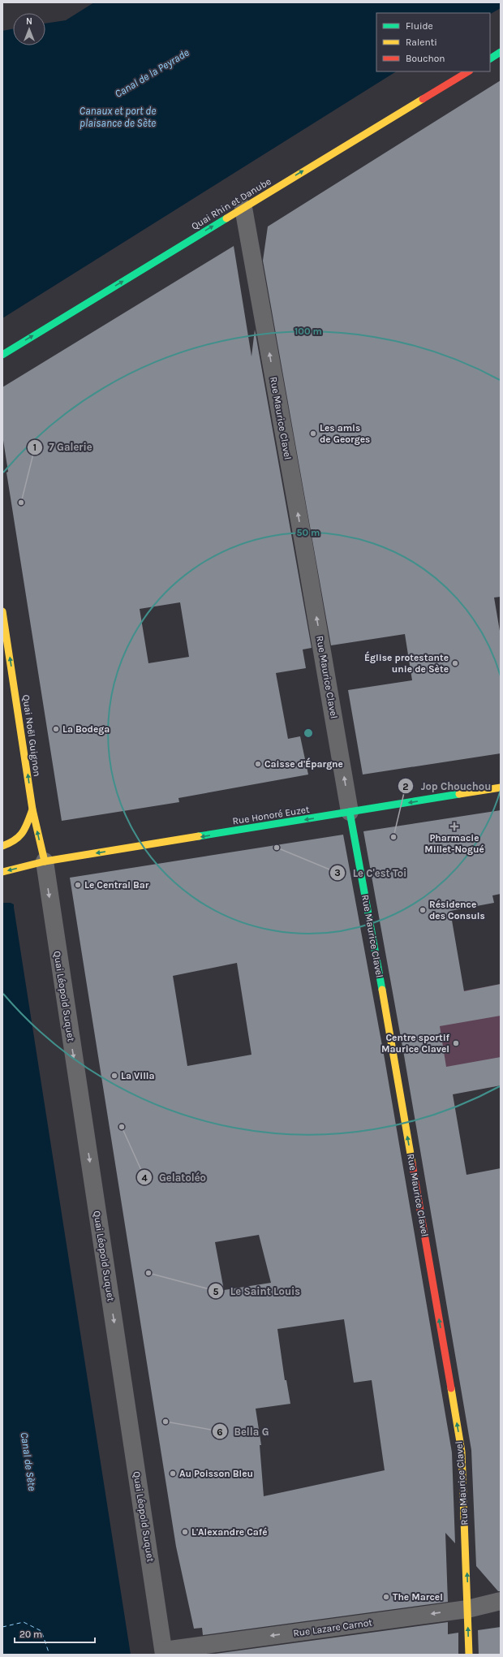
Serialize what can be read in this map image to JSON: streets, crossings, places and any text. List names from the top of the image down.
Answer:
{
  "streets": {
    "main road": [
      "Quai Rhin et Danube",
      "Rue Maurice Clavel",
      "Quai Noël Guignon",
      "Rue Honoré Euzet"
    ],
    "street": ["Quai Léopold Suquet", "Rue Lazare Carnot"]
  },
  "crossings": [
    ["Quai Rhin et Danube", "Rue Maurice Clavel"],
    ["Rue Maurice Clavel", "Rue Honoré Euzet"],
    ["Rue Maurice Clavel", "Rue Lazare Carnot"],
    ["Quai Noël Guignon", "Rue Honoré Euzet"],
    ["Quai Noël Guignon", "Quai Léopold Suquet"],
    ["Rue Honoré Euzet", "Quai Léopold Suquet"],
    ["Quai Léopold Suquet", "Rue Lazare Carnot"]
  ],
  "one_way": [
    "Quai Rhin et Danube",
    "Rue Maurice Clavel",
    "Quai Noël Guignon",
    "Rue Honoré Euzet",
    "Quai Léopold Suquet",
    "Rue Lazare Carnot"
  ],
  "water": ["Canal de la Peyrade", "Canaux et port de plaisance de Sète", "Canal de Sète"],
  "places": {
    "other": [
      "Les amis de Georges",
      "7 Galerie",
      "Église protestante unie de Sète",
      "La Bodega",
      "Caisse d'Épargne",
      "Jop Chouchou",
      "Le C'est Toi",
      "Le Central Bar",
      "Résidence des Consuls",
      "Centre sportif Maurice Clavel",
      "La Villa",
      "Gelatoléo",
      "Le Saint Louis",
      "Bella G",
      "Au Poisson Bleu",
      "L'Alexandre Café",
      "The Marcel"
    ],
    "health": ["Pharmacie Millet-Nogué"]
  },
  "legend": ["Fluide", "Ralenti", "Bouchon"],
  "scale_bar": "20 m",
  "north": "top",
  "rings": ["100 m", "50 m"]
}
